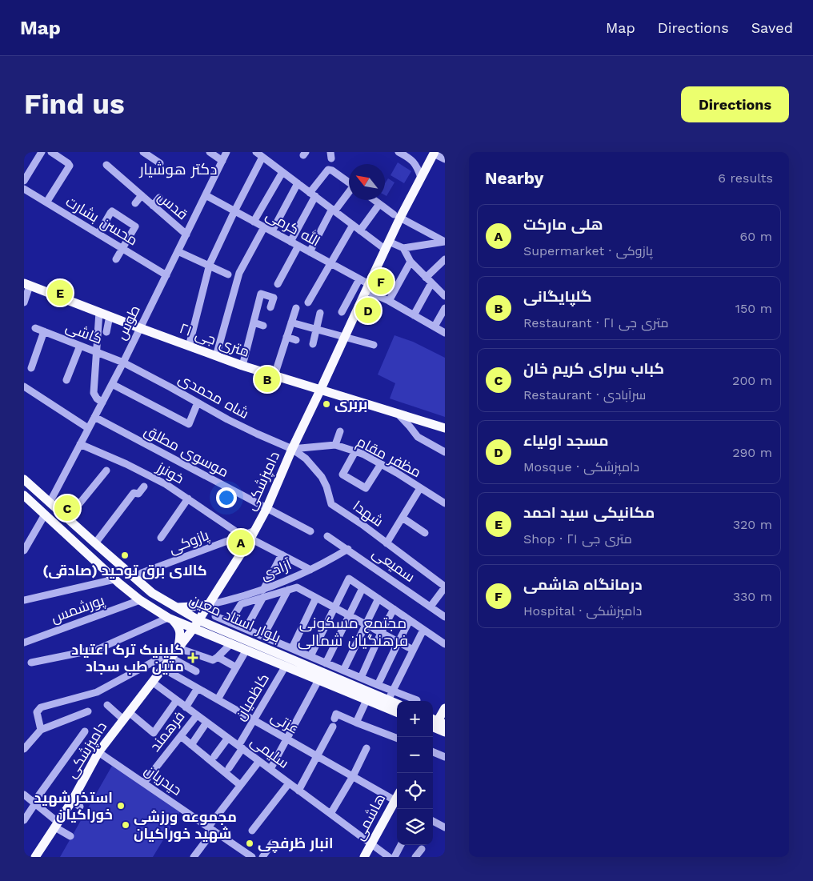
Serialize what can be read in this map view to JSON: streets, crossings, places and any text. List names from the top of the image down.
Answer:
{
  "streets": {
    "main road": [
      "۲۱ متری جی",
      "دامپزشکی",
      "بلوار استاد معین",
      "هاشمی"
    ],
    "street": [
      "قدس",
      "محسن بشارت",
      "الله کرمی",
      "طوس",
      "کاشی",
      "شاه محمدی",
      "موسوی مطلق",
      "مظفر مقام",
      "خونرز",
      "شهدا",
      "پازوکی",
      "سمیعی",
      "آزادی",
      "پورشمس",
      "کاظمیان",
      "عزتی",
      "فرهمند",
      "سلیمی",
      "حیدریان"
    ]
  },
  "crossings": [
    ["قدس", "طوس"],
    ["محسن بشارت", "طوس"],
    ["الله کرمی", "طوس"],
    ["الله کرمی", "دامپزشکی"],
    ["طوس", "کاشی"],
    ["طوس", "۲۱ متری جی"],
    ["طوس", "شاه محمدی"],
    ["طوس", "موسوی مطلق"],
    ["طوس", "خونرز"],
    ["طوس", "بلوار استاد معین"],
    ["کاشی", "شاه محمدی"],
    ["۲۱ متری جی", "دامپزشکی"],
    ["شاه محمدی", "مظفر مقام"],
    ["شاه محمدی", "دامپزشکی"],
    ["شاه محمدی", "شهدا"],
    ["موسوی مطلق", "دامپزشکی"],
    ["مظفر مقام", "دامپزشکی"],
    ["مظفر مقام", "شهدا"],
    ["خونرز", "پازوکی"],
    ["دامپزشکی", "شهدا"],
    ["دامپزشکی", "پازوکی"],
    ["دامپزشکی", "آزادی"],
    ["دامپزشکی", "بلوار استاد معین"],
    ["دامپزشکی", "عزتی"],
    ["دامپزشکی", "سلیمی"],
    ["دامپزشکی", "حیدریان"],
    ["پازوکی", "بلوار استاد معین"],
    ["سمیعی", "آزادی"],
    ["پورشمس", "بلوار استاد معین"],
    ["بلوار استاد معین", "کاظمیان"],
    ["کاظمیان", "عزتی"],
    ["کاظمیان", "سلیمی"],
    ["فرهمند", "سلیمی"],
    ["فرهمند", "حیدریان"],
    ["سلیمی", "هاشمی"]
  ],
  "districts": ["دکتر هوشیار", "مجتمع مسکونی فرهنگیان شمالی"],
  "places": {
    "other": [
      "بربری",
      "کالای برق توحید (صادقی)",
      "استخر شهید خوراکیان",
      "مجموعه ورزشی شهید خوراکیان",
      "انبار ظرفچی"
    ],
    "health": ["کلینیک ترک اعتیاد متین طب سجاد"]
  },
  "north": "top left",
  "page": {
    "header": "Map",
    "nav": ["Map", "Directions", "Saved"],
    "buttons": "Directions",
    "title": "Find us",
    "heading": ["Nearby", "6 results"],
    "list": [
      {
        "mark": "A",
        "name": "هلی مارکت",
        "note": "Supermarket · پازوکی",
        "value": "60 m"
      },
      {
        "mark": "B",
        "name": "گلپایگانی",
        "note": "Restaurant · ۲۱ متری جی",
        "value": "150 m"
      },
      {
        "mark": "C",
        "name": "کباب سرای کریم خان",
        "note": "Restaurant · سرآبادی",
        "value": "200 m"
      },
      {
        "mark": "D",
        "name": "مسجد اولیاء",
        "note": "Mosque · دامپزشکی",
        "value": "290 m"
      },
      {
        "mark": "E",
        "name": "مکانیکی سید احمد",
        "note": "Shop · ۲۱ متری جی",
        "value": "320 m"
      },
      {
        "mark": "F",
        "name": "درمانگاه هاشمی",
        "note": "Hospital · دامپزشکی",
        "value": "330 m"
      }
    ],
    "pins": [
      "F",
      "E",
      "D",
      "B",
      "C",
      "A"
    ],
    "map_buttons": ["+", "−"]
  }
}
